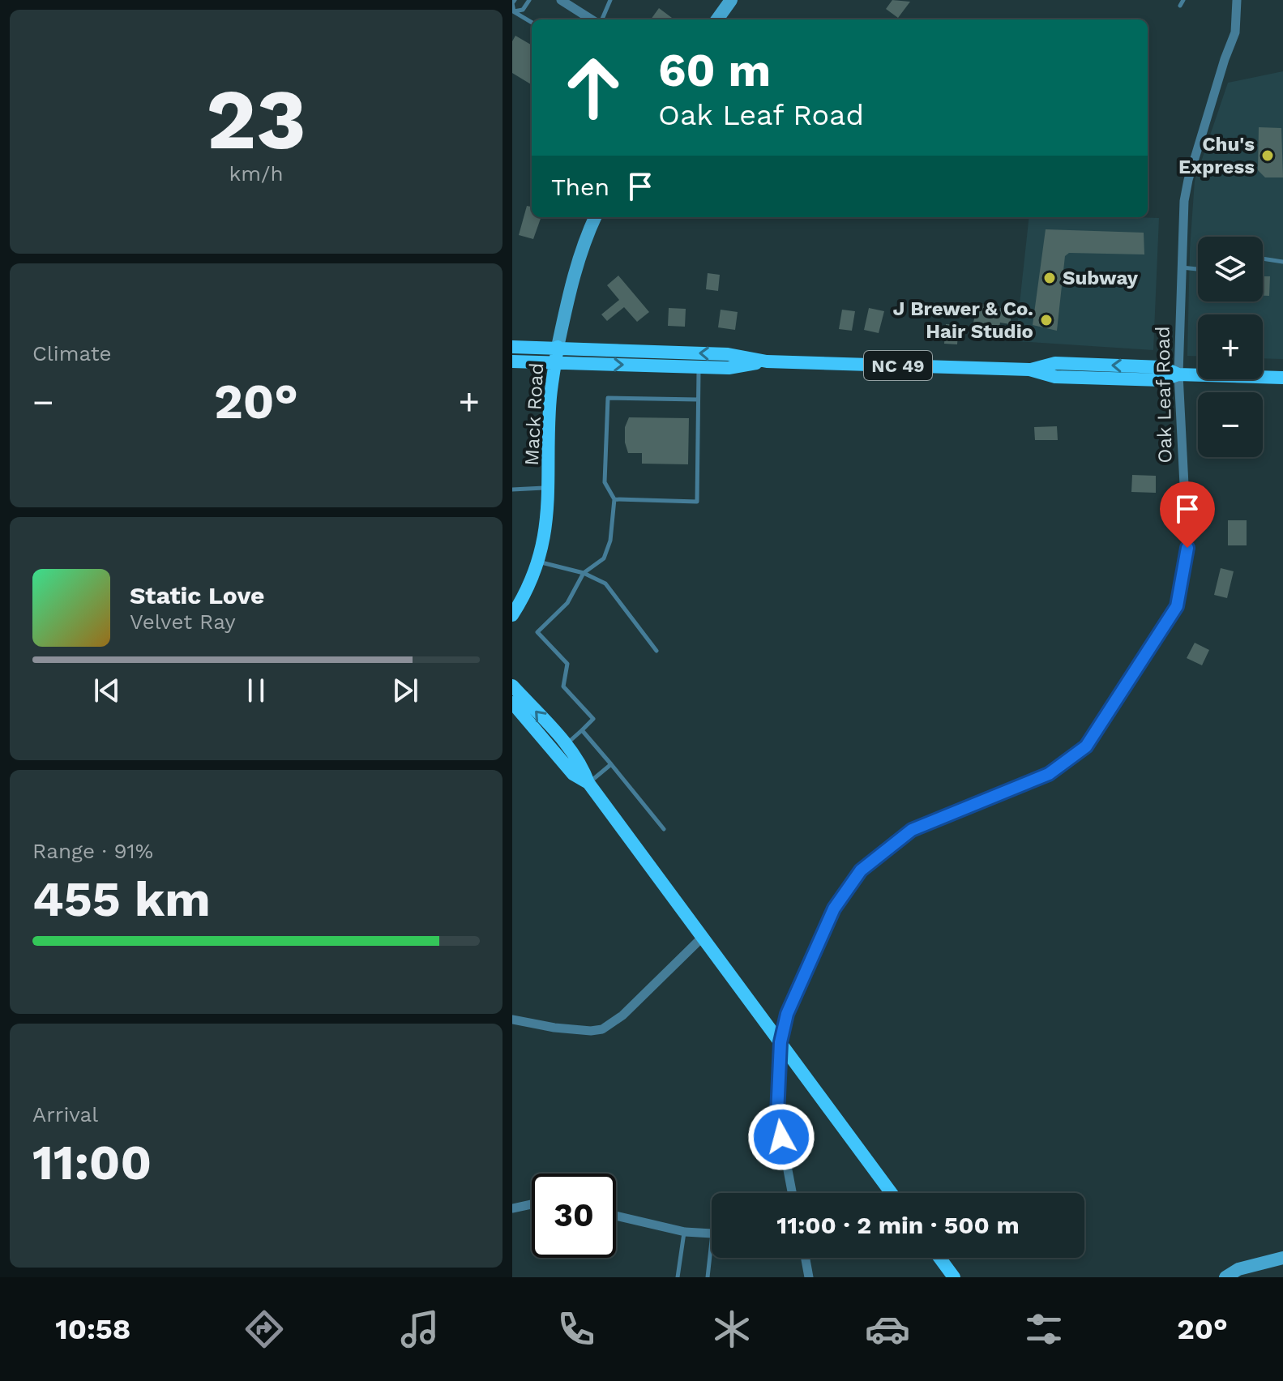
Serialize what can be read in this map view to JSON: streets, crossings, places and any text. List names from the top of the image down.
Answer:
{
  "streets": {
    "main road": ["NC 49", "Mack Road"],
    "street": ["Oak Leaf Road"]
  },
  "crossings": [
    ["NC 49", "Oak Leaf Road"],
    ["NC 49", "Mack Road"]
  ],
  "places": ["Chu's Express", "Subway", "J Brewer & Co. Hair Studio"],
  "page": {
    "tile": [
      ["23", "km/h"],
      "Climate",
      ["Range · 91%", "455 km"],
      ["Arrival", "11:00"]
    ],
    "turn": ["60 m", "Oak Leaf Road"],
    "then": "Then",
    "map_buttons": ["+", "−"],
    "heat": ["−", "20°", "+"],
    "song": ["Static Love", "Velvet Ray"],
    "limit": "30",
    "trip": "11:00 · 2 min · 500 m",
    "tabs": ["10:58", "20°"]
  }
}
